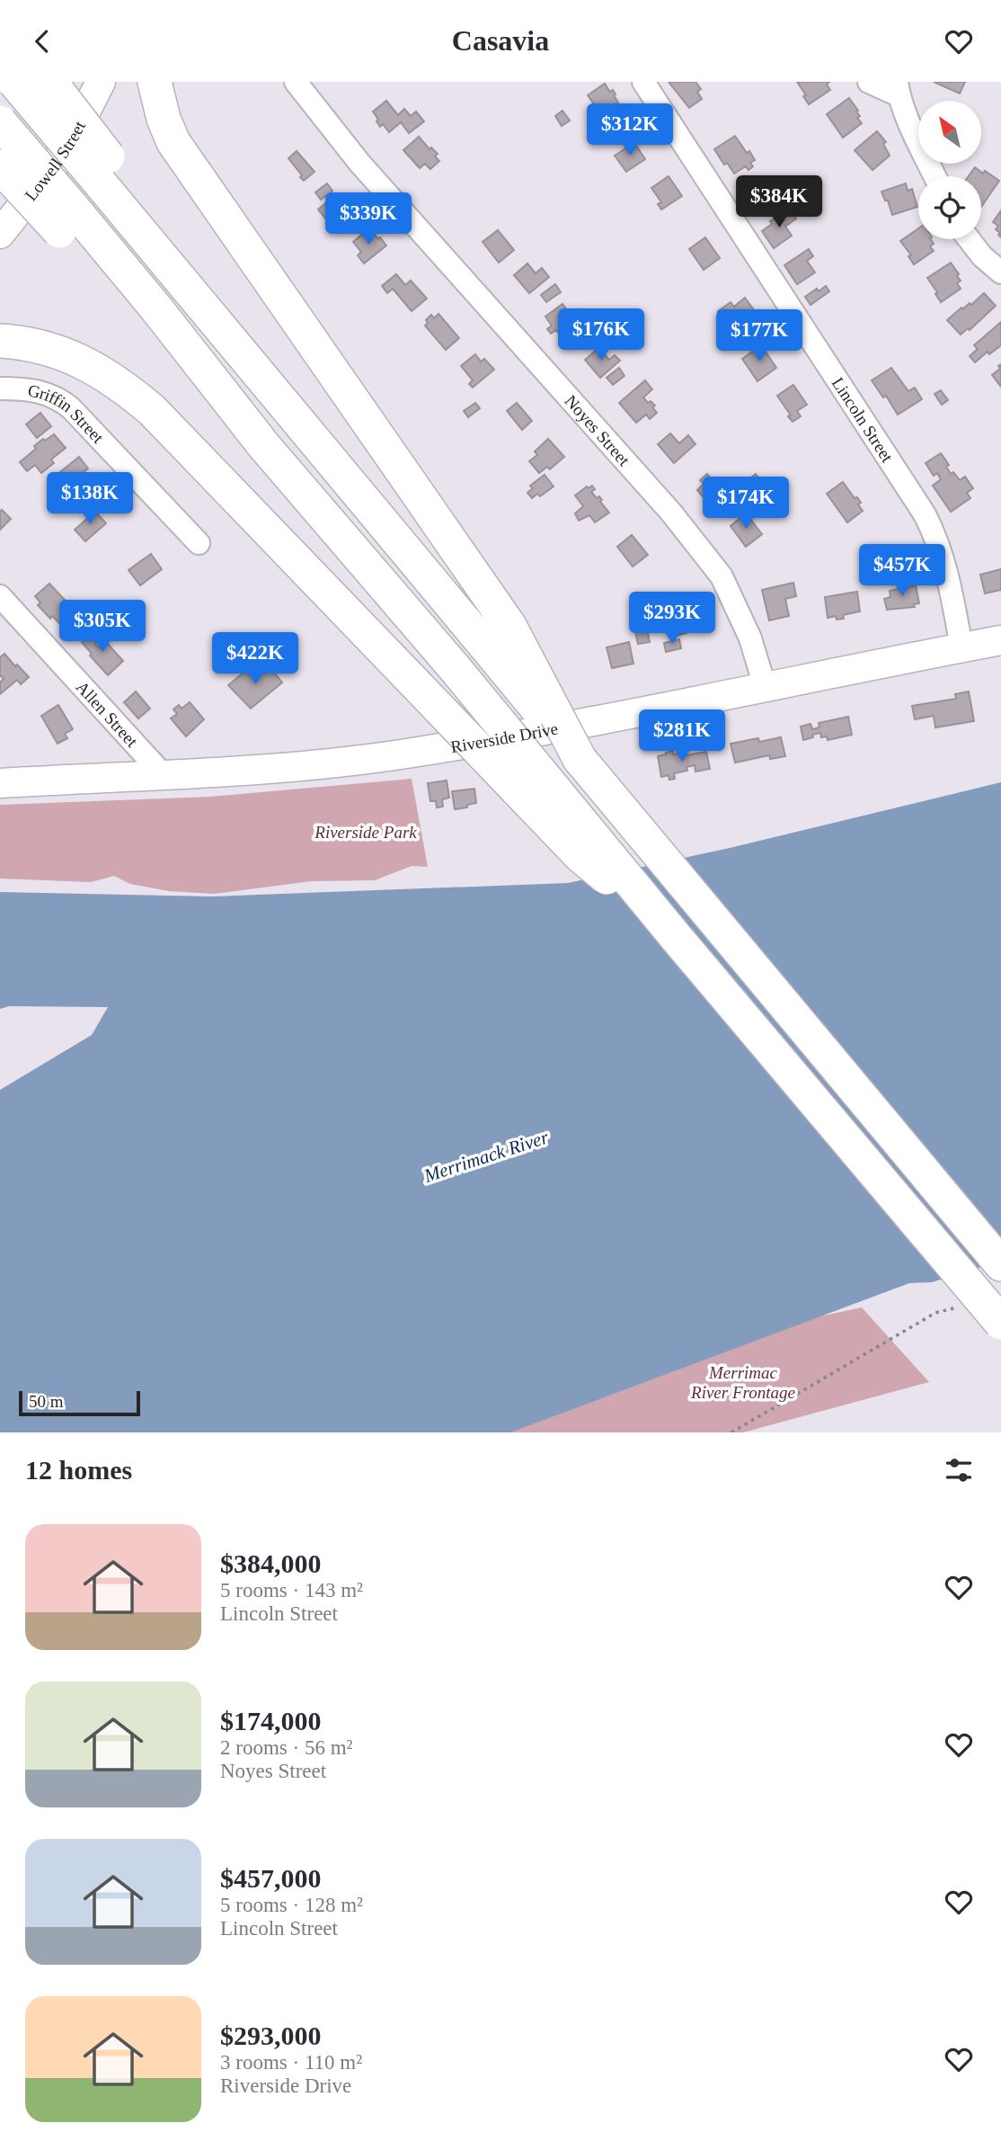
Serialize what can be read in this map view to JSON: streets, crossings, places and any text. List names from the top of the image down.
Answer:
{
  "streets": {
    "main road": ["Lowell Street", "Riverside Drive"],
    "street": [
      "Griffin Street",
      "Lincoln Street",
      "Noyes Street",
      "Allen Street"
    ]
  },
  "crossings": [
    ["Lincoln Street", "Riverside Drive"],
    ["Noyes Street", "Riverside Drive"],
    ["Allen Street", "Riverside Drive"]
  ],
  "water": ["Merrimack River"],
  "parks": ["Riverside Park", "Merrimac River Frontage"],
  "scale_bar": "50 m",
  "north": "top left",
  "page": {
    "header": "Casavia",
    "price": [
      "$312K",
      "$384K",
      "$339K",
      "$176K",
      "$177K",
      "$138K",
      "$174K",
      "$457K",
      "$293K",
      "$305K",
      "$422K",
      "$281K"
    ],
    "scale": "50 m",
    "heading": "12 homes",
    "list": [
      {
        "name": "$384,000",
        "note": "5 rooms · 143 m² · Lincoln Street"
      },
      {
        "name": "$174,000",
        "note": "2 rooms · 56 m² · Noyes Street"
      },
      {
        "name": "$457,000",
        "note": "5 rooms · 128 m² · Lincoln Street"
      },
      {
        "name": "$293,000",
        "note": "3 rooms · 110 m² · Riverside Drive"
      }
    ]
  }
}
